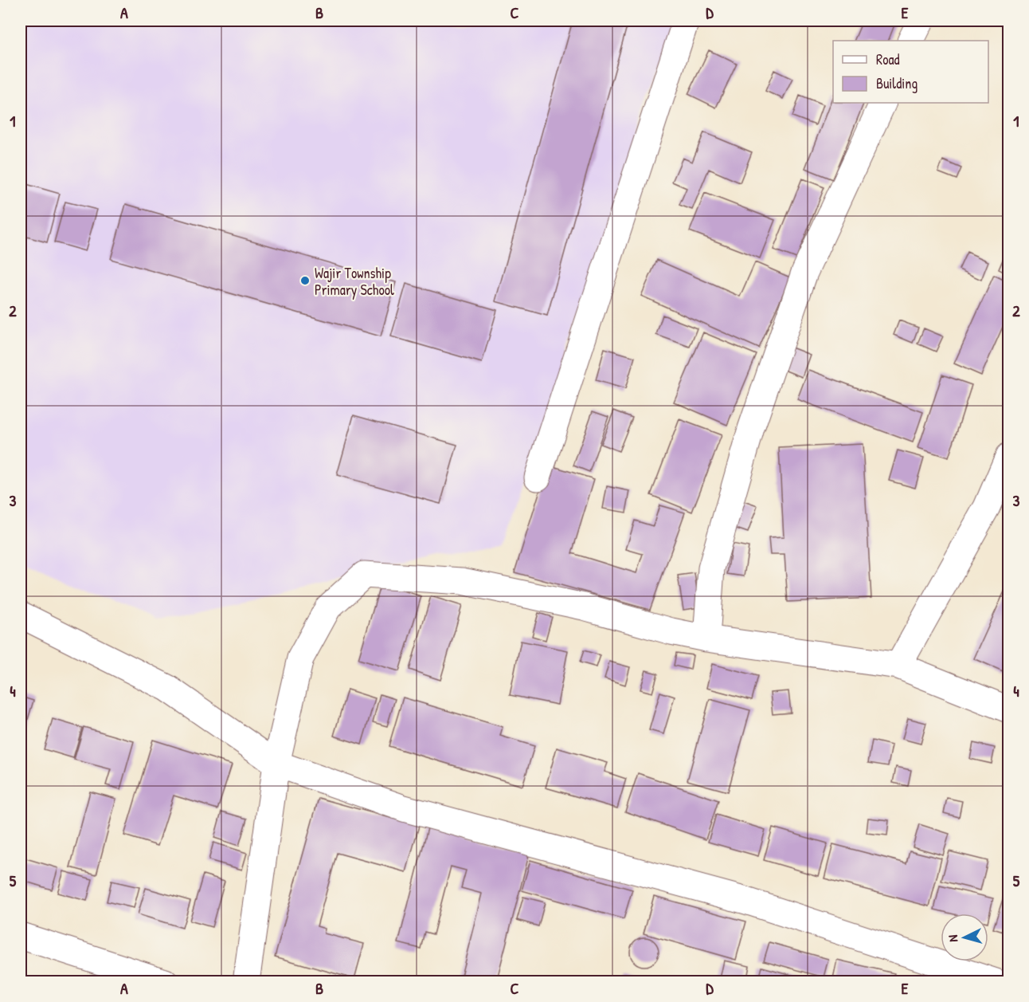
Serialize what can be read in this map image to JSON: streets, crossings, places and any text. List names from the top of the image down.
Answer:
{
  "places": ["Wajir Township Primary School"],
  "legend": ["Road", "Building"],
  "north": "left",
  "grid": {
    "columns": [
      "A",
      "B",
      "C",
      "D",
      "E"
    ],
    "rows": [
      "1",
      "2",
      "3",
      "4",
      "5"
    ]
  }
}
